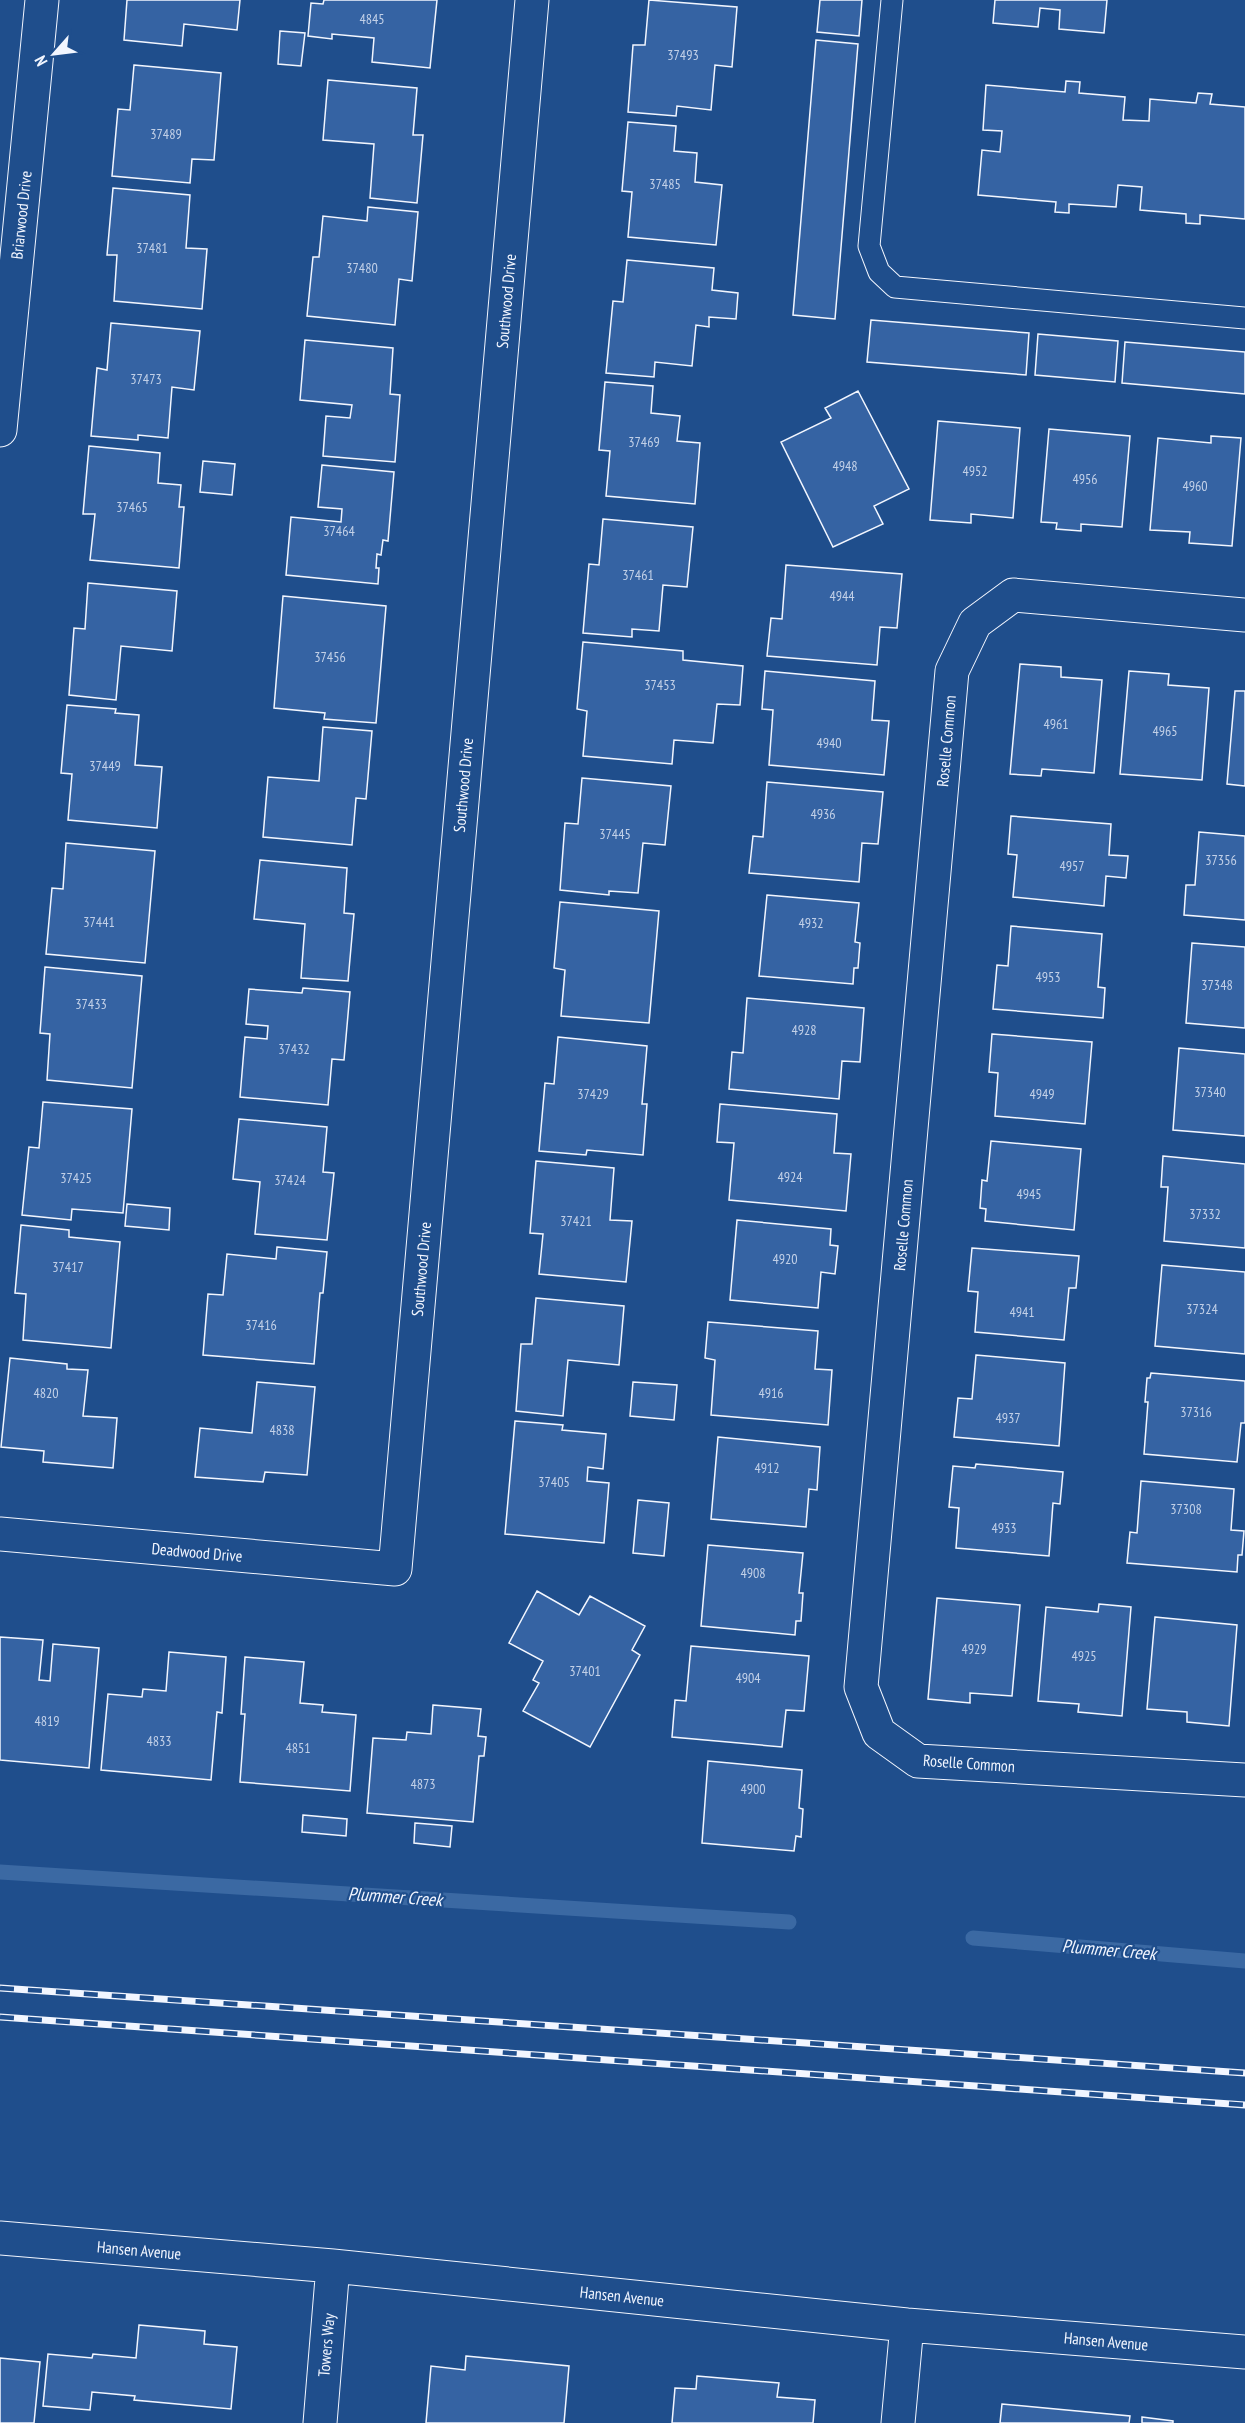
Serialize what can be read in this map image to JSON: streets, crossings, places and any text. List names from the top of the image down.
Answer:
{
  "streets": {
    "street": [
      "Briarwood Drive",
      "Southwood Drive",
      "Roselle Common",
      "Deadwood Drive",
      "Hansen Avenue",
      "Towers Way"
    ]
  },
  "crossings": [
    ["Southwood Drive", "Deadwood Drive"],
    ["Hansen Avenue", "Towers Way"]
  ],
  "water": ["Plummer Creek"],
  "house_numbers": [
    "4845",
    "37493",
    "37489",
    "37485",
    "37481",
    "37480",
    "37473",
    "37469",
    "4948",
    "4952",
    "4956",
    "4960",
    "37465",
    "37464",
    "37461",
    "4944",
    "37456",
    "37453",
    "4961",
    "4965",
    "4940",
    "37449",
    "4936",
    "37445",
    "37356",
    "4957",
    "37441",
    "4932",
    "4953",
    "37348",
    "37433",
    "4928",
    "37432",
    "37340",
    "37429",
    "4949",
    "4924",
    "37425",
    "37424",
    "4945",
    "37332",
    "37421",
    "4920",
    "37417",
    "37324",
    "4941",
    "37416",
    "4820",
    "4916",
    "37316",
    "4937",
    "4838",
    "4912",
    "37405",
    "37308",
    "4933",
    "4908",
    "4929",
    "4925",
    "37401",
    "4904",
    "4819",
    "4833",
    "4851",
    "4873",
    "4900"
  ],
  "north": "bottom left"
}
